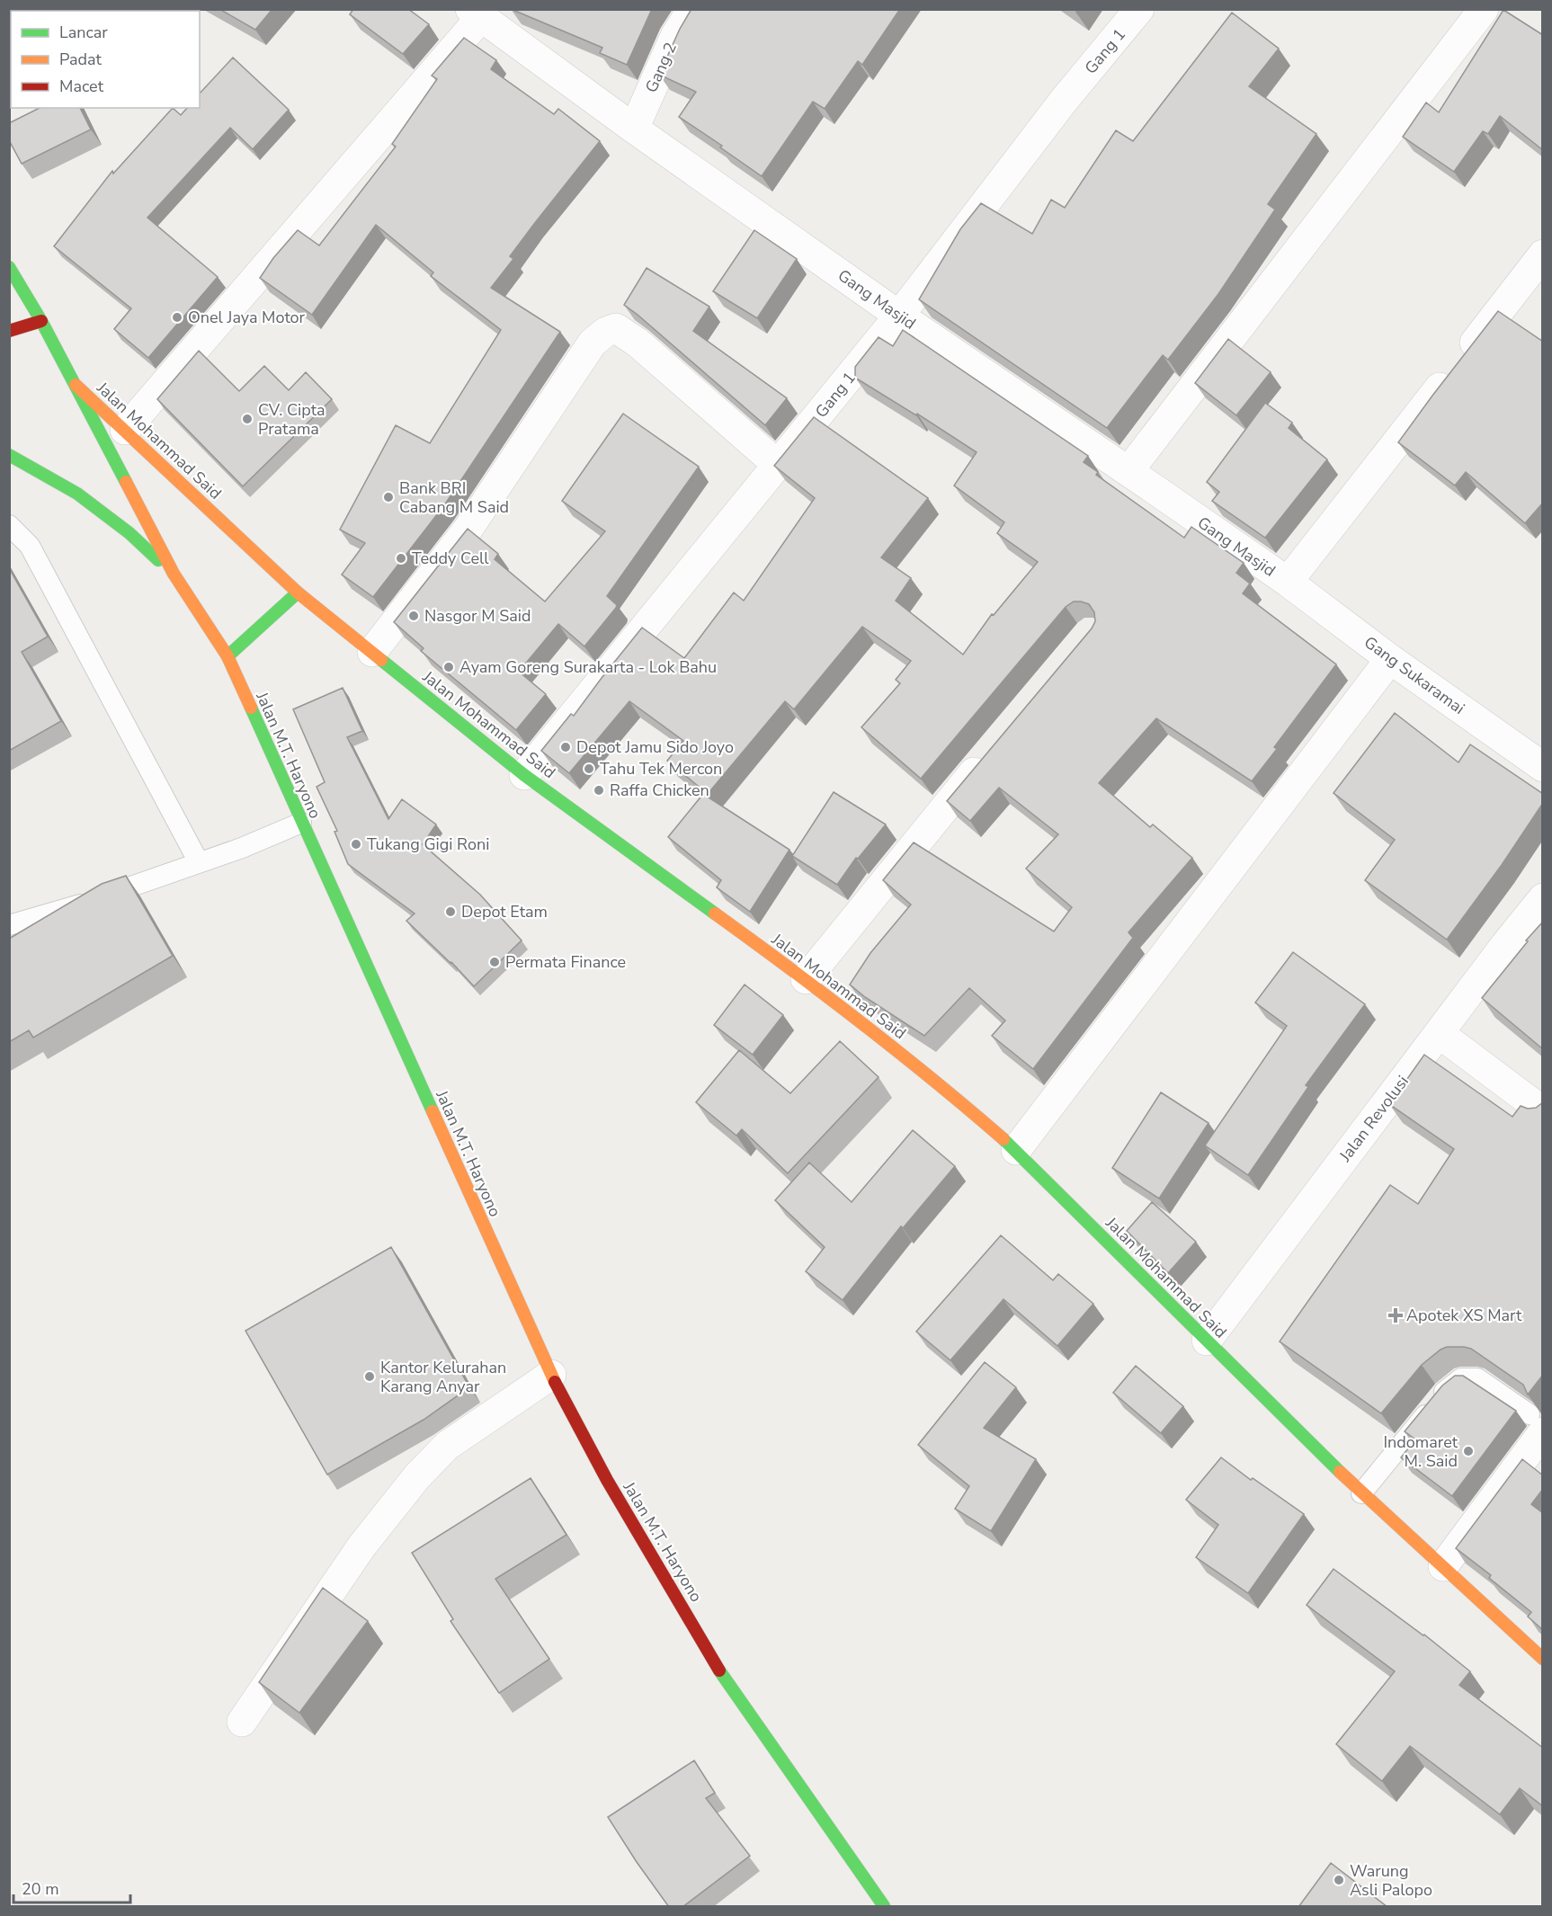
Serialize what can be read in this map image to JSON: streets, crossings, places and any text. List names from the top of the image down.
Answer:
{
  "streets": {
    "main road": ["Jalan Mohammad Said", "Jalan M.T. Haryono"],
    "street": [
      "Gang 1",
      "Gang 2",
      "Gang Masjid",
      "Gang Sukaramai",
      "Jalan Revolusi"
    ]
  },
  "crossings": [
    ["Gang 1", "Gang Masjid"],
    ["Gang 1", "Jalan Mohammad Said"],
    ["Gang 2", "Gang Masjid"],
    ["Gang Masjid", "Gang Sukaramai"],
    ["Jalan Mohammad Said", "Jalan M.T. Haryono"],
    ["Jalan Mohammad Said", "Jalan Revolusi"]
  ],
  "places": {
    "other": [
      "Onel Jaya Motor",
      "CV. Cipta Pratama",
      "Bank BRI Cabang M Said",
      "Teddy Cell",
      "Nasgor M Said",
      "Ayam Goreng Surakarta - Lok Bahu",
      "Depot Jamu Sido Joyo",
      "Tahu Tek Mercon",
      "Raffa Chicken",
      "Tukang Gigi Roni",
      "Depot Etam",
      "Permata Finance",
      "Kantor Kelurahan Karang Anyar",
      "Indomaret M. Said",
      "Warung Asli Palopo"
    ],
    "health": ["Apotek XS Mart"]
  },
  "legend": ["Lancar", "Padat", "Macet"],
  "scale_bar": "20 m"
}
